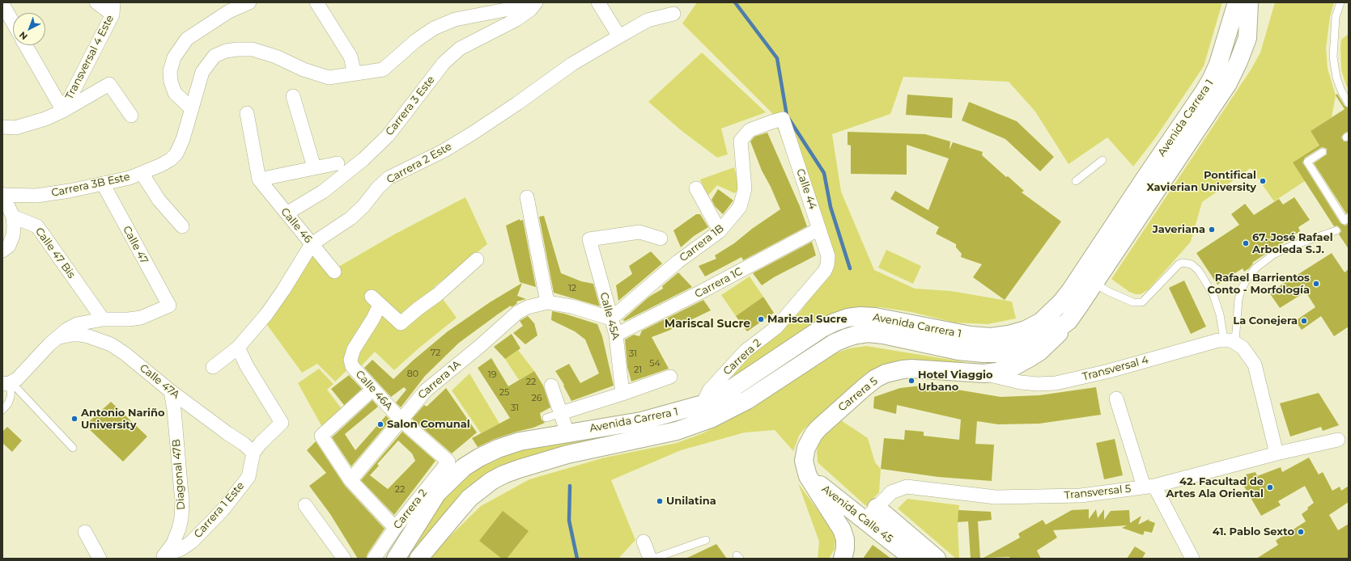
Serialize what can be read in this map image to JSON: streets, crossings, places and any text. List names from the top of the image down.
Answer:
{
  "streets": {
    "main road": ["Avenida Carrera 1", "Carrera 5", "Avenida Calle 45"],
    "street": [
      "Transversal 4 Este",
      "Carrera 3 Este",
      "Carrera 2 Este",
      "Carrera 3B Este",
      "Calle 44",
      "Calle 46",
      "Carrera 1B",
      "Calle 47",
      "Calle 47 Bis",
      "Carrera 1C",
      "Calle 45A",
      "Carrera 2",
      "Transversal 4",
      "Carrera 1A",
      "Calle 47A",
      "Calle 46A",
      "Diagonal 47B",
      "Transversal 5",
      "Carrera 1 Este"
    ]
  },
  "crossings": [
    ["Carrera 3 Este", "Calle 46"],
    ["Avenida Carrera 1", "Carrera 2"],
    ["Avenida Carrera 1", "Carrera 5"],
    ["Carrera 2 Este", "Calle 46"],
    ["Carrera 2 Este", "Carrera 1 Este"],
    ["Carrera 3B Este", "Calle 47"],
    ["Calle 44", "Carrera 1B"],
    ["Calle 44", "Carrera 1C"],
    ["Calle 44", "Carrera 2"],
    ["Carrera 1B", "Calle 45A"],
    ["Calle 47", "Calle 47 Bis"],
    ["Carrera 1C", "Calle 45A"],
    ["Carrera 2", "Calle 46A"],
    ["Transversal 4", "Carrera 5"],
    ["Carrera 1A", "Calle 46A"],
    ["Calle 47A", "Diagonal 47B"],
    ["Calle 47A", "Carrera 1 Este"],
    ["Carrera 5", "Avenida Calle 45"],
    ["Diagonal 47B", "Carrera 1 Este"],
    ["Transversal 5", "Avenida Calle 45"]
  ],
  "districts": ["Mariscal Sucre"],
  "places": [
    "Pontifical Xavierian University",
    "Javeriana",
    "67. José Rafael Arboleda S.J.",
    "Rafael Barrientos Conto - Morfología",
    "Mariscal Sucre",
    "La Conejera",
    "Hotel Viaggio Urbano",
    "Antonio Nariño University",
    "Salon Comunal",
    "42. Facultad de Artes Ala Oriental",
    "Unilatina",
    "41. Pablo Sexto"
  ],
  "house_numbers": [
    "12",
    "72",
    "31",
    "54",
    "21",
    "80",
    "19",
    "22",
    "25",
    "26",
    "31",
    "22"
  ],
  "north": "bottom left"
}
